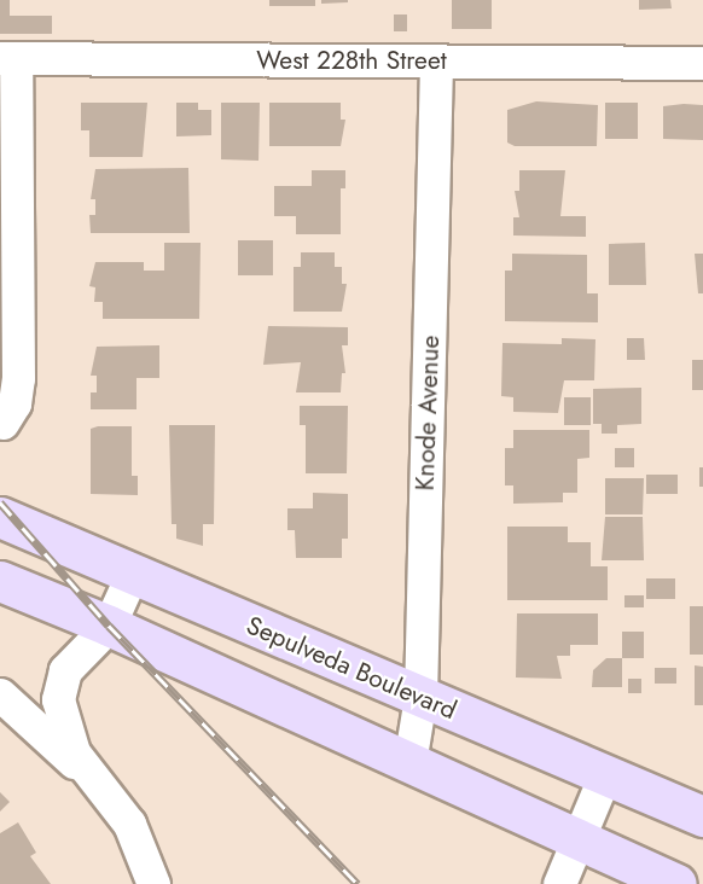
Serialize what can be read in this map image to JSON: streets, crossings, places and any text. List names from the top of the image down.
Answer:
{
  "streets": {
    "main road": ["Sepulveda Boulevard"],
    "street": ["West 228th Street", "Knode Avenue"]
  },
  "crossings": [
    ["West 228th Street", "Knode Avenue"],
    ["Knode Avenue", "Sepulveda Boulevard"]
  ]
}
